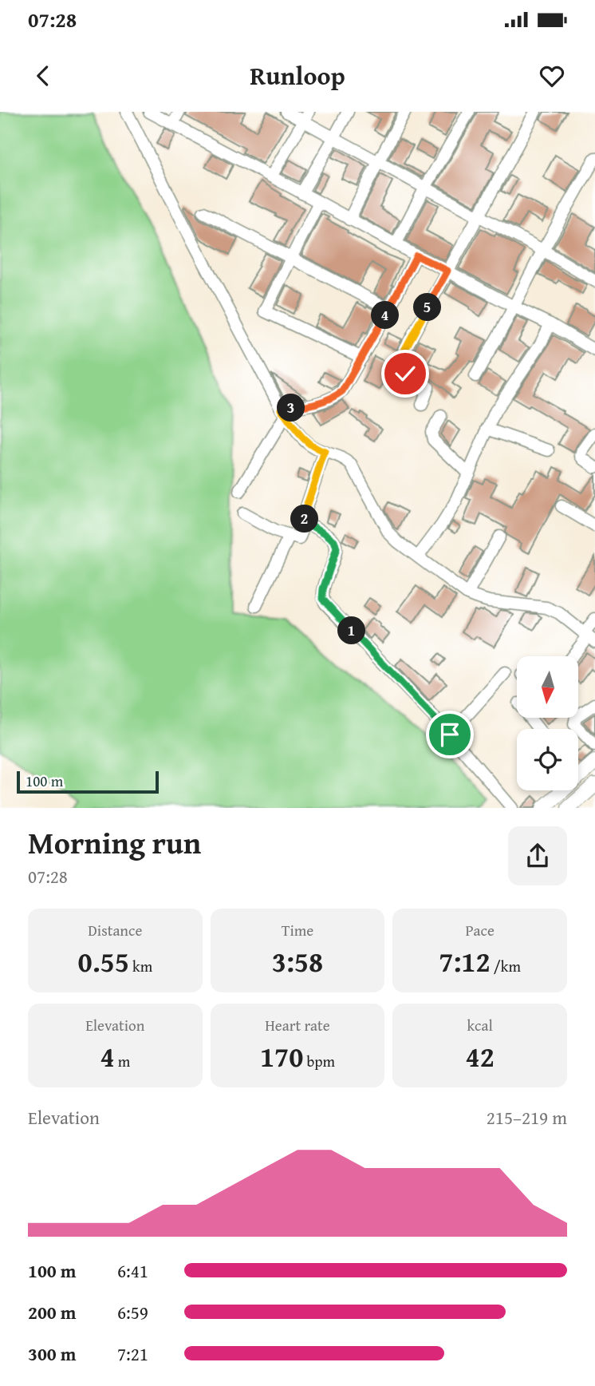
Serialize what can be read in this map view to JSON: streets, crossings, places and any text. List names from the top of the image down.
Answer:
{
  "scale_bar": "100 m",
  "north": "bottom",
  "page": {
    "status": "07:28",
    "header": "Runloop",
    "pins": [
      "5",
      "4",
      "3",
      "2",
      "1"
    ],
    "scale": "100 m",
    "heading": ["Morning run", "07:28"],
    "stats": [
      ["Distance", "0.55 km"],
      ["Time", "3:58"],
      ["Pace", "7:12 /km"],
      ["Elevation", "4 m"],
      ["Heart rate", "170 bpm"],
      ["kcal", "42"]
    ],
    "chart": ["Elevation", "215–219 m"],
    "list": [
      {
        "name": "100 m",
        "note": "6:41"
      },
      {
        "name": "200 m",
        "note": "6:59"
      },
      {
        "name": "300 m",
        "note": "7:21"
      }
    ]
  }
}
